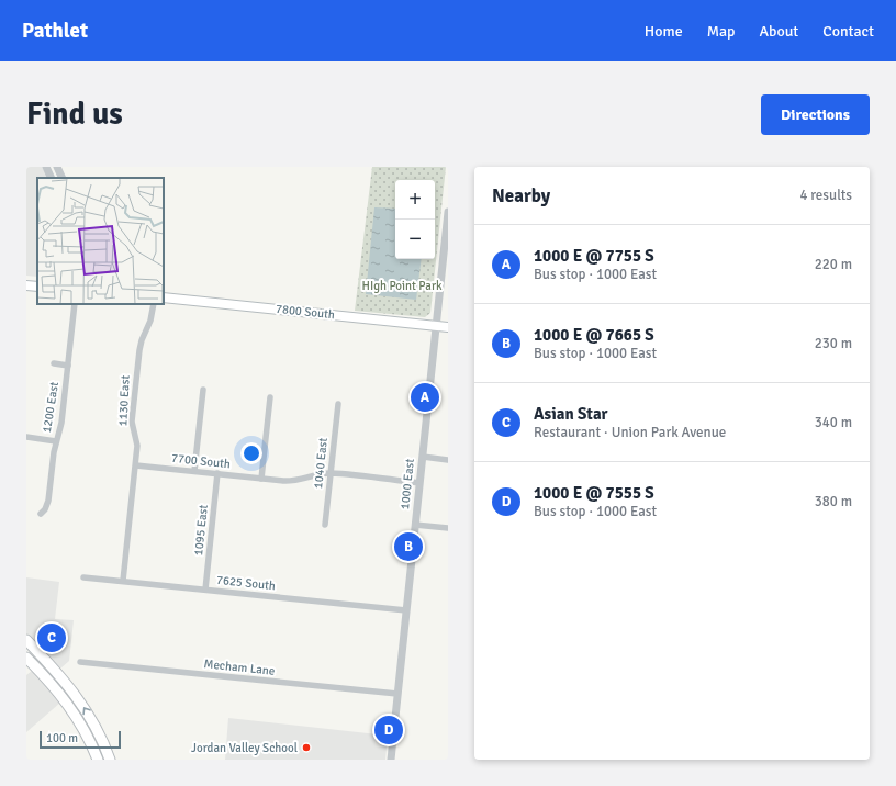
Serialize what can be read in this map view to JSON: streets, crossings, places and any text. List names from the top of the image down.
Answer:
{
  "streets": {
    "main road": ["7800 South"],
    "street": [
      "1130 East",
      "1200 East",
      "7700 South",
      "1040 East",
      "1000 East",
      "1095 East",
      "7625 South",
      "Mecham Lane"
    ]
  },
  "crossings": [
    ["7800 South", "1000 East"],
    ["1130 East", "7700 South"],
    ["1130 East", "7625 South"],
    ["7700 South", "1040 East"],
    ["7700 South", "1000 East"],
    ["7700 South", "1095 East"],
    ["1000 East", "7625 South"],
    ["1000 East", "Mecham Lane"],
    ["1095 East", "7625 South"]
  ],
  "parks": ["HIgh Point Park"],
  "places": ["Jordan Valley School"],
  "scale_bar": "100 m",
  "page": {
    "header": "Pathlet",
    "nav": [
      "Home",
      "Map",
      "About",
      "Contact"
    ],
    "buttons": "Directions",
    "title": "Find us",
    "heading": ["Nearby", "4 results"],
    "map_buttons": ["+", "−"],
    "list": [
      {
        "mark": "A",
        "name": "1000 E @ 7755 S",
        "note": "Bus stop · 1000 East",
        "value": "220 m"
      },
      {
        "mark": "B",
        "name": "1000 E @ 7665 S",
        "note": "Bus stop · 1000 East",
        "value": "230 m"
      },
      {
        "mark": "C",
        "name": "Asian Star",
        "note": "Restaurant · Union Park Avenue",
        "value": "340 m"
      },
      {
        "mark": "D",
        "name": "1000 E @ 7555 S",
        "note": "Bus stop · 1000 East",
        "value": "380 m"
      }
    ],
    "pins": [
      "A",
      "B",
      "C",
      "D"
    ],
    "scale": "100 m"
  }
}
